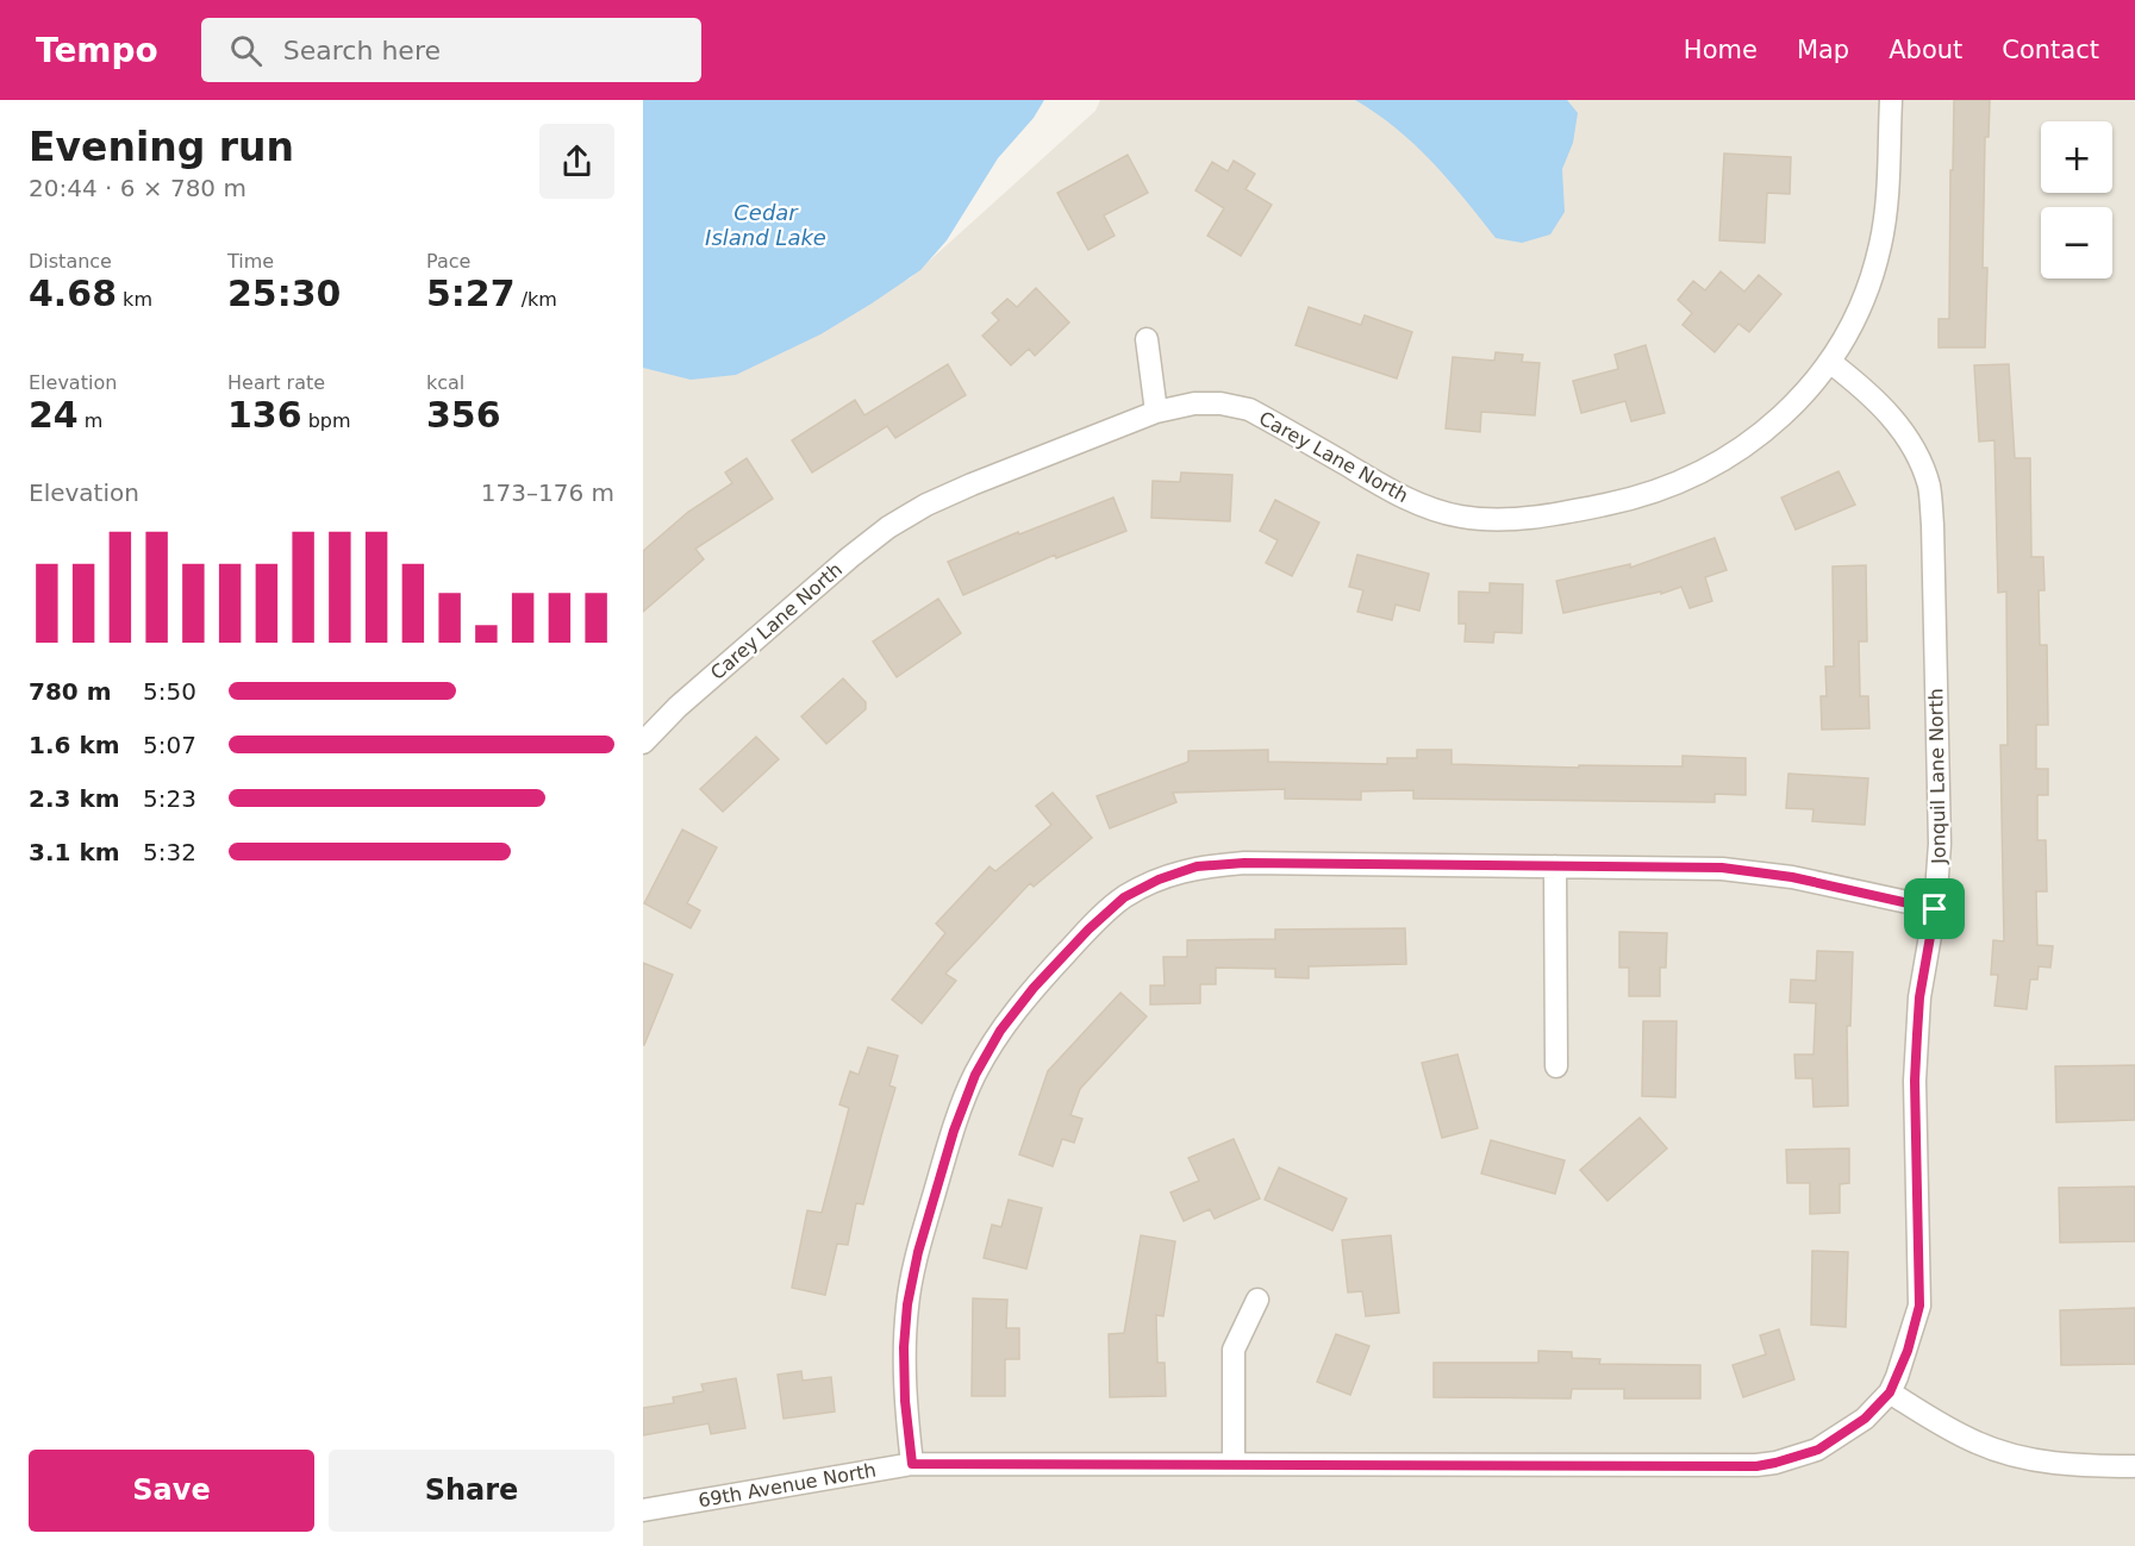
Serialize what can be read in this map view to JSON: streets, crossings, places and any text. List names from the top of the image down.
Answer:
{
  "streets": {
    "street": ["Carey Lane North", "Jonquil Lane North", "69th Avenue North"]
  },
  "crossings": [
    ["Carey Lane North", "Jonquil Lane North"],
    ["Jonquil Lane North", "69th Avenue North"]
  ],
  "water": ["Cedar Island Lake"],
  "page": {
    "header": "Tempo",
    "search": "Search here",
    "nav": [
      "Home",
      "Map",
      "About",
      "Contact"
    ],
    "heading": ["Evening run", "20:44 · 6 × 780 m"],
    "map_buttons": ["+", "−"],
    "stats": [
      ["Distance", "4.68 km"],
      ["Time", "25:30"],
      ["Pace", "5:27 /km"],
      ["Elevation", "24 m"],
      ["Heart rate", "136 bpm"],
      ["kcal", "356"]
    ],
    "chart": ["Elevation", "173–176 m"],
    "list": [
      {
        "name": "780 m",
        "note": "5:50"
      },
      {
        "name": "1.6 km",
        "note": "5:07"
      },
      {
        "name": "2.3 km",
        "note": "5:23"
      },
      {
        "name": "3.1 km",
        "note": "5:32"
      }
    ],
    "buttons": ["Save", "Share"]
  }
}
